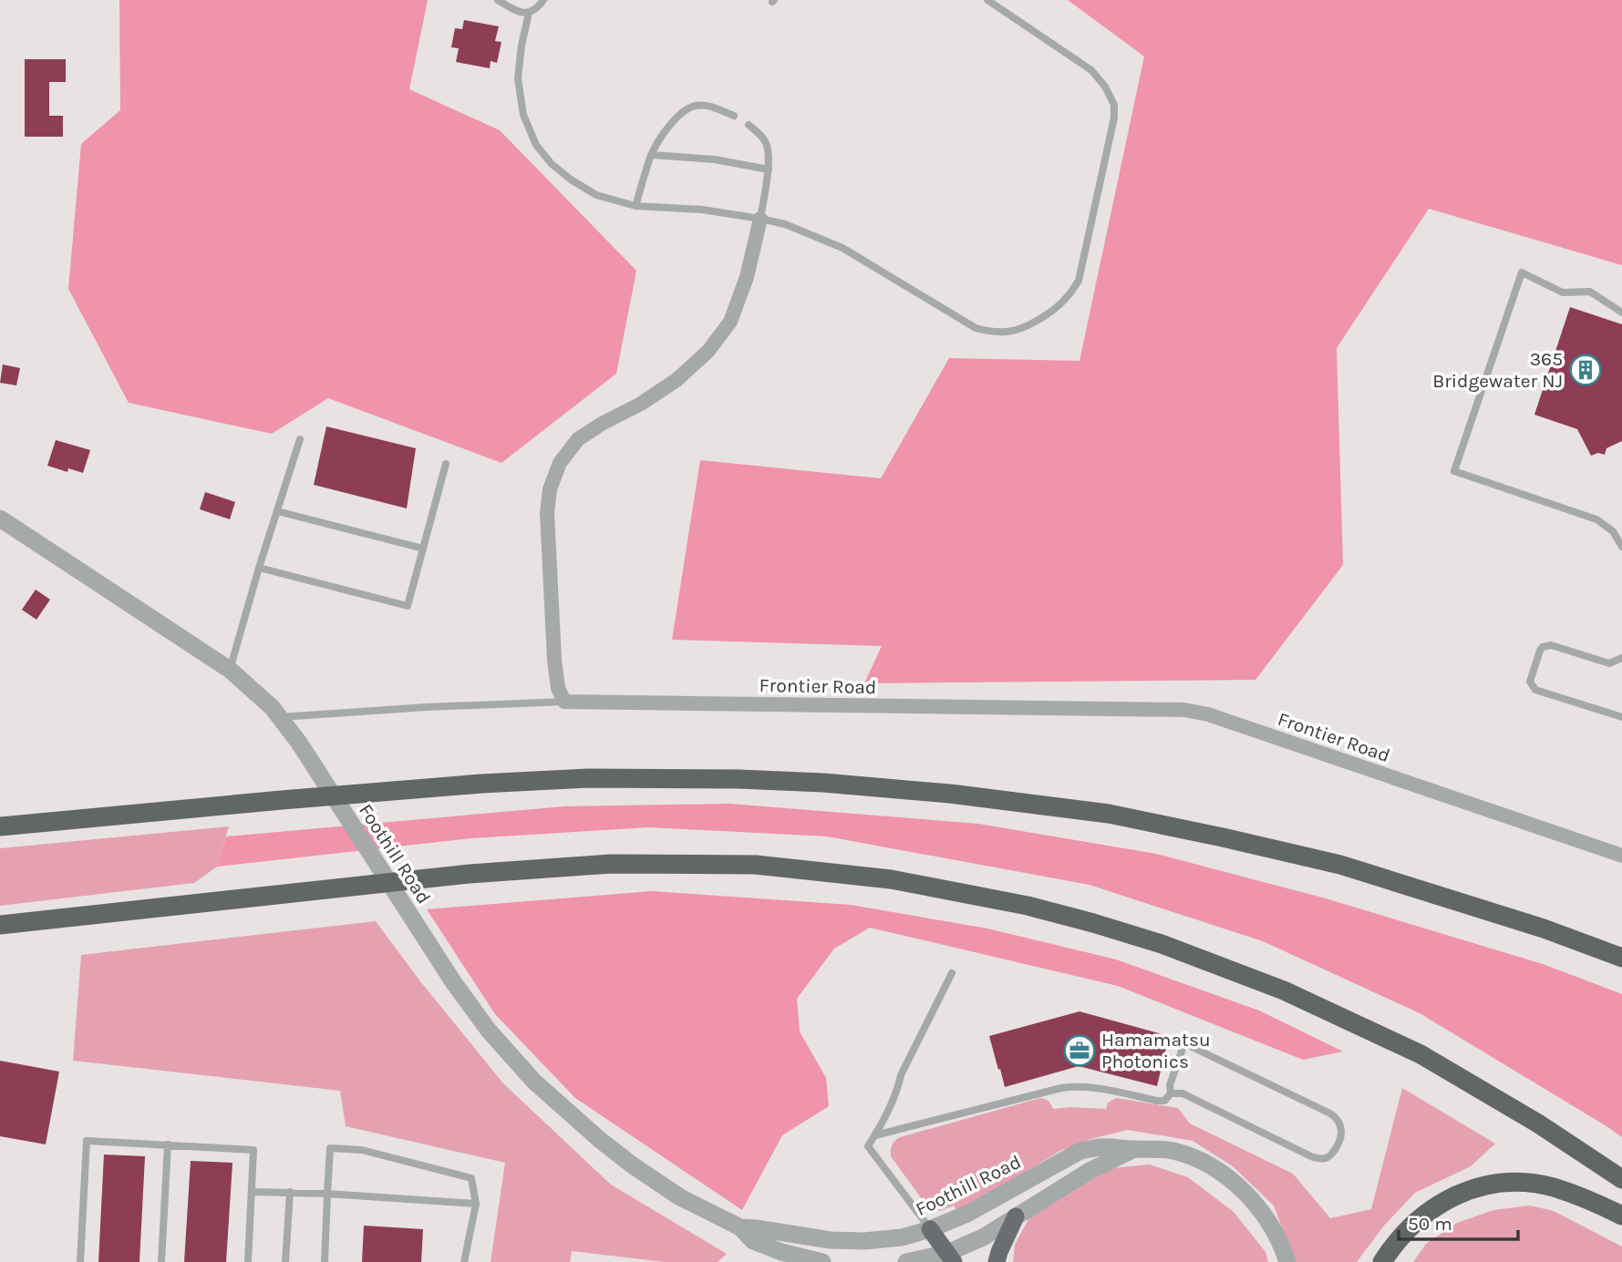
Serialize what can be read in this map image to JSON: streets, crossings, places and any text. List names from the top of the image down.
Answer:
{
  "streets": {
    "street": ["Frontier Road", "Foothill Road"]
  },
  "places": {
    "building": ["365 Bridgewater NJ"],
    "office": ["Hamamatsu Photonics"]
  },
  "scale_bar": "50 m"
}
